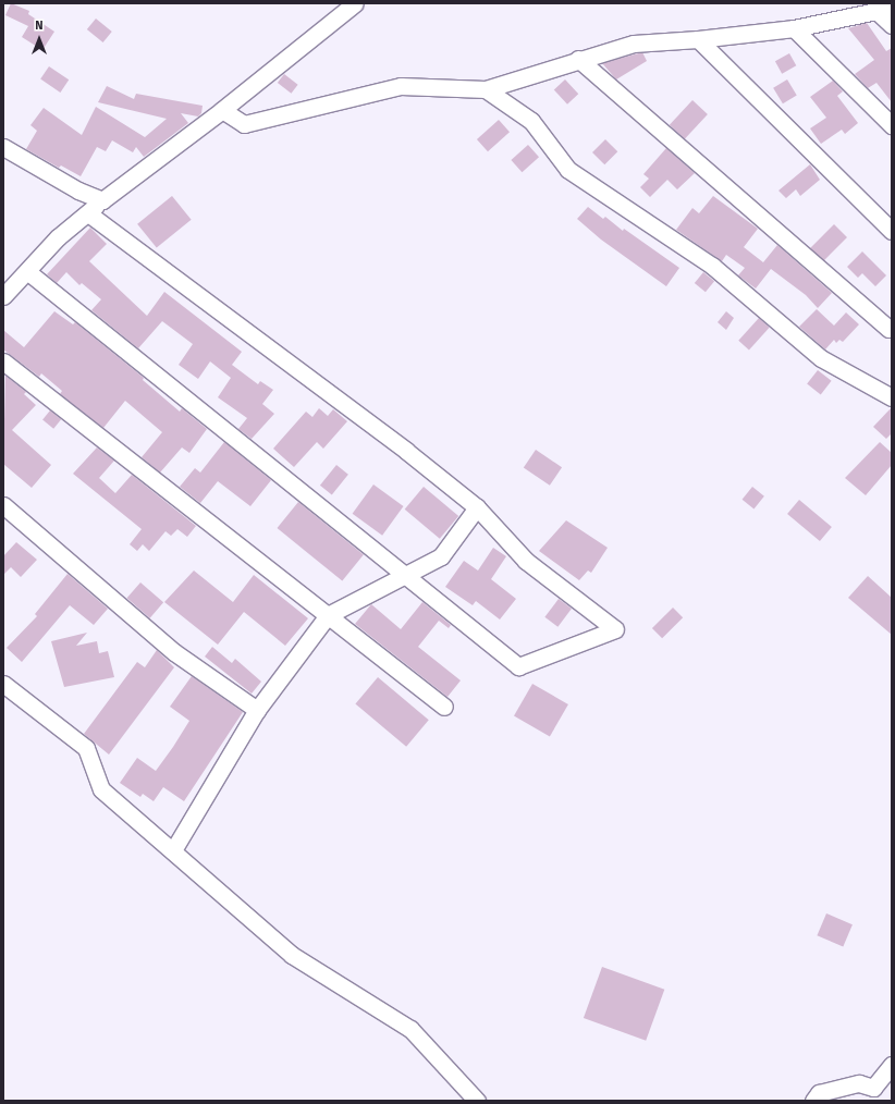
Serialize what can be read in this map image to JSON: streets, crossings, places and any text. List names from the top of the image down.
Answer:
{
  "north": "top"
}
